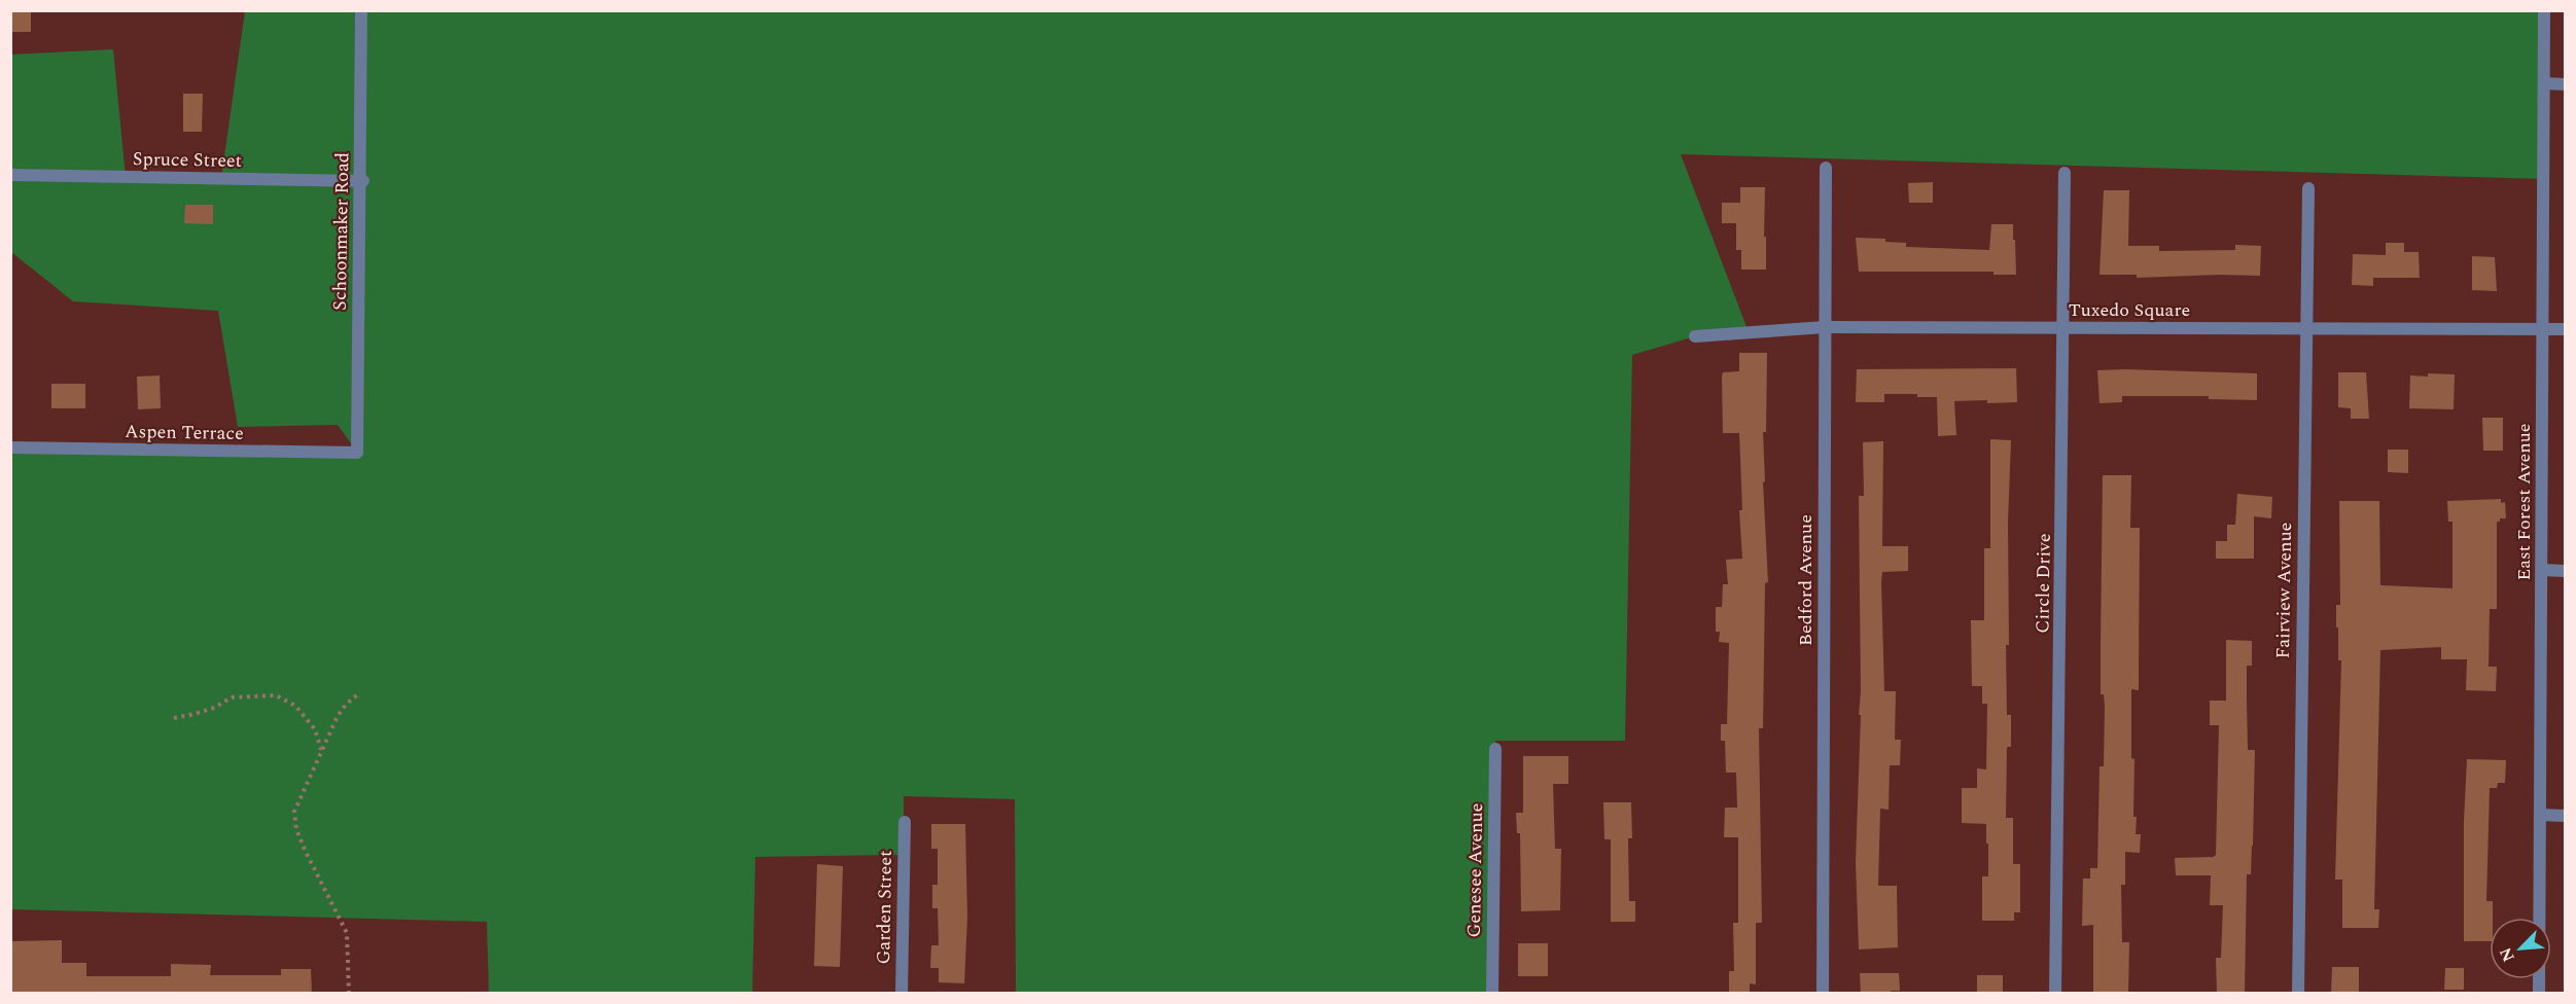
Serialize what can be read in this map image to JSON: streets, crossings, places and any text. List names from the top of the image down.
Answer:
{
  "streets": {
    "street": [
      "Spruce Street",
      "Schoonmaker Road",
      "Tuxedo Square",
      "Aspen Terrace",
      "East Forest Avenue",
      "Bedford Avenue",
      "Circle Drive",
      "Fairview Avenue",
      "Genesee Avenue",
      "Garden Street"
    ]
  },
  "crossings": [
    ["Spruce Street", "Schoonmaker Road"],
    ["Schoonmaker Road", "Aspen Terrace"],
    ["Tuxedo Square", "East Forest Avenue"],
    ["Tuxedo Square", "Bedford Avenue"],
    ["Tuxedo Square", "Circle Drive"],
    ["Tuxedo Square", "Fairview Avenue"]
  ],
  "north": "bottom left"
}
